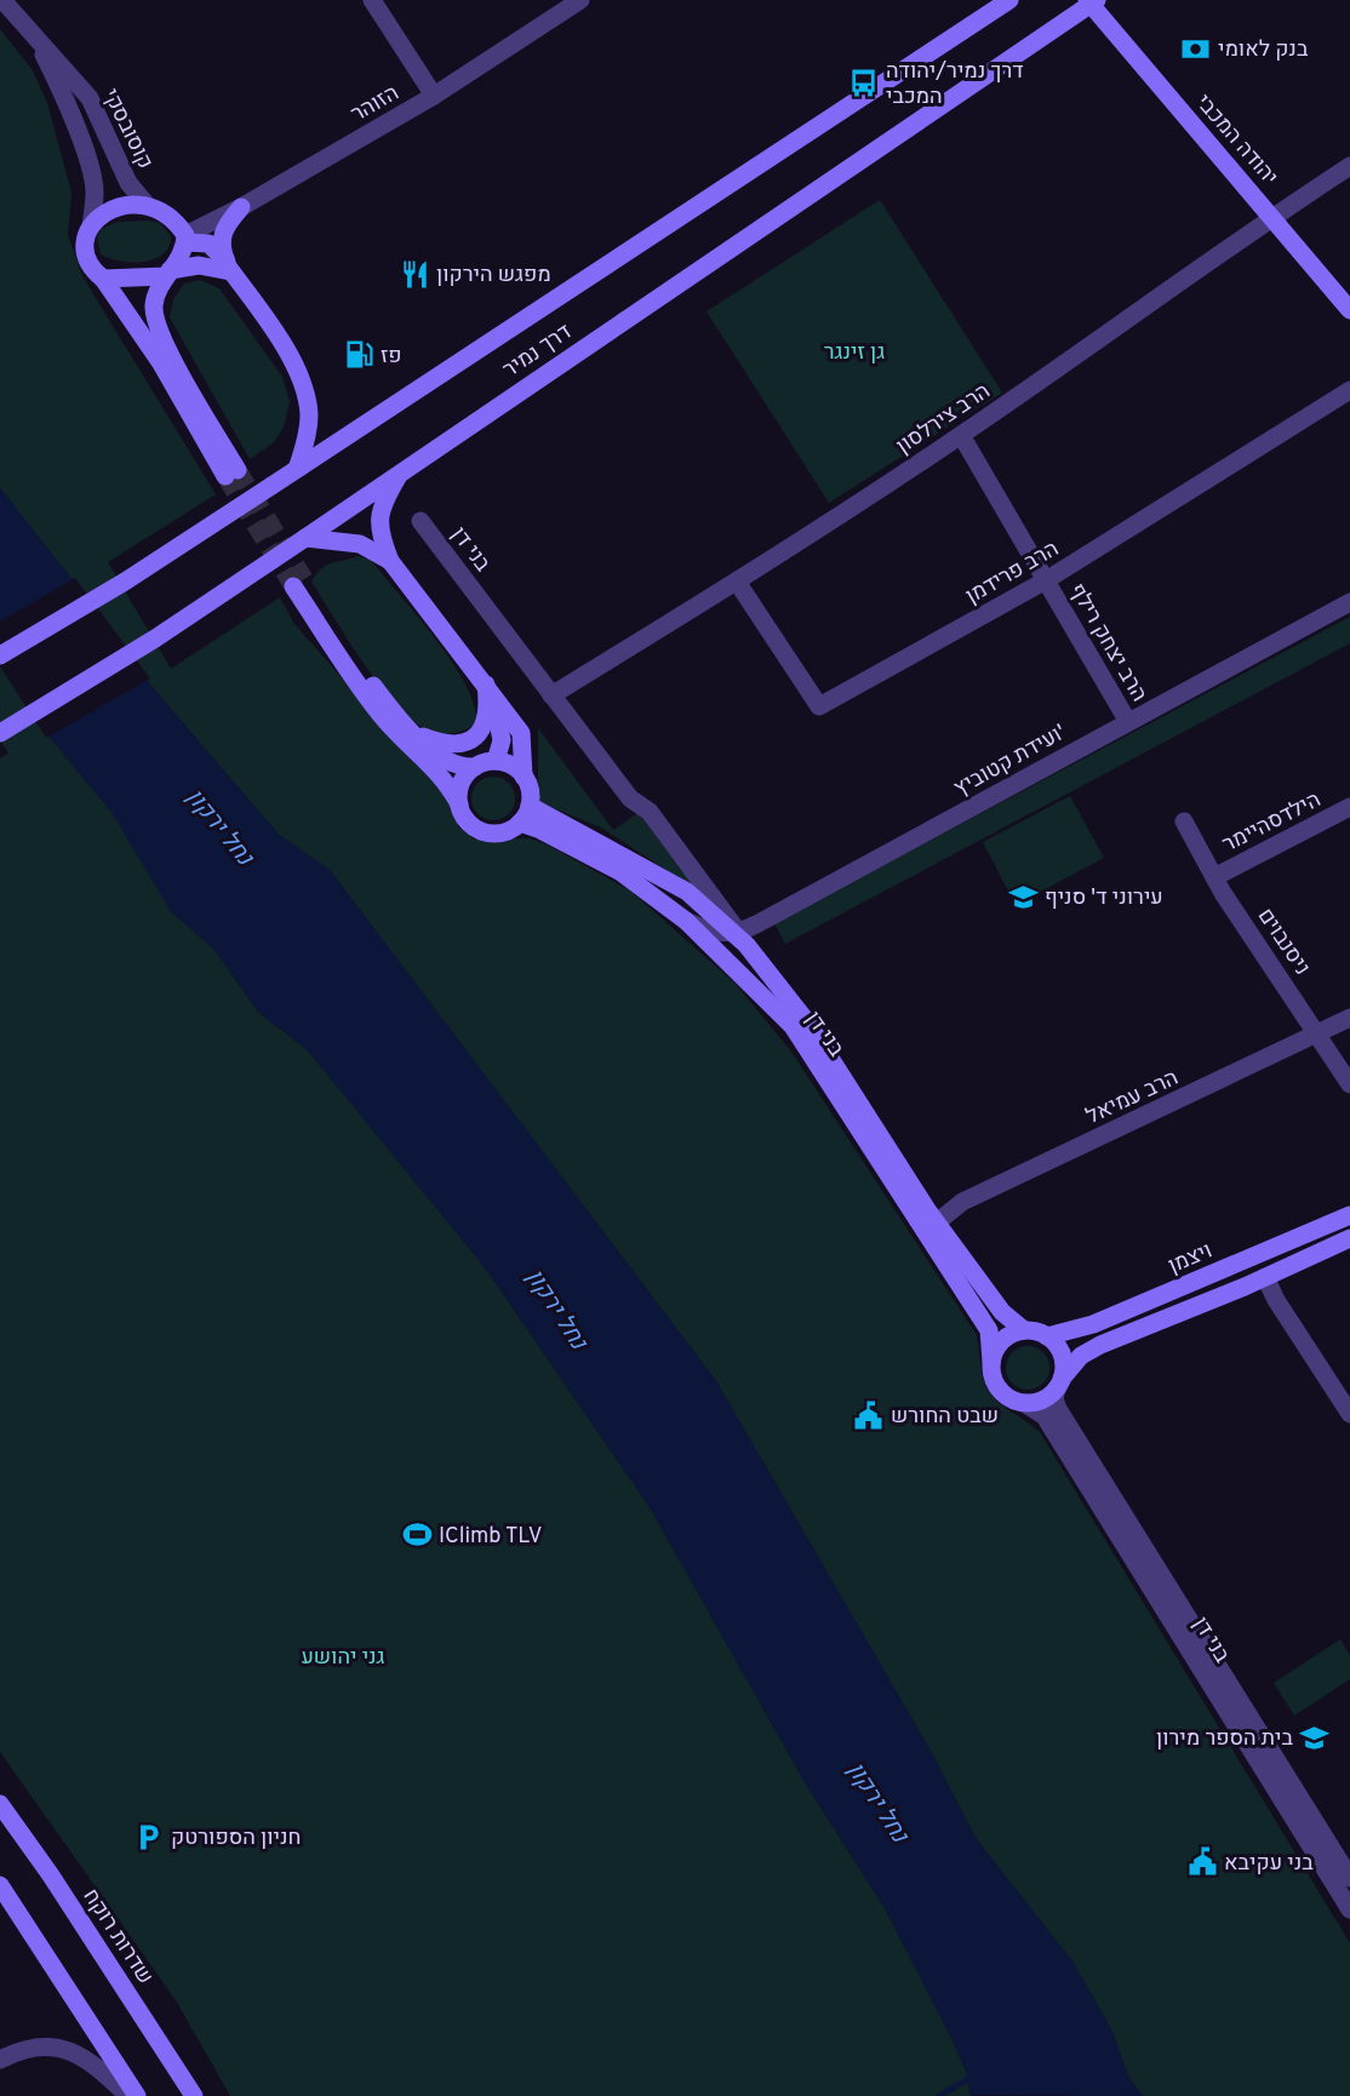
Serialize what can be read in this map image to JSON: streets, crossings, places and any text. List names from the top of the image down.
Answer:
{
  "streets": {
    "main road": [
      "יהודה המכבי",
      "דרך נמיר",
      "בני דן",
      "ויצמן",
      "שדרות רוקח"
    ],
    "street": [
      "הזוהר",
      "קוסובסקי",
      "הרב צירלסון",
      "הרב פרידמן",
      "הרב יצחק רילף",
      "ועידת קטוביץ'",
      "הילדסהיימר",
      "ניסנבוים",
      "הרב עמיאל"
    ]
  },
  "crossings": [
    ["הזוהר", "קוסובסקי"],
    ["יהודה המכבי", "דרך נמיר"],
    ["יהודה המכבי", "הרב צירלסון"],
    ["הרב צירלסון", "בני דן"],
    ["הרב צירלסון", "הרב פרידמן"],
    ["הרב צירלסון", "הרב יצחק רילף"],
    ["בני דן", "ועידת קטוביץ'"],
    ["בני דן", "הרב עמיאל"],
    ["בני דן", "ויצמן"],
    ["הרב פרידמן", "הרב יצחק רילף"],
    ["הרב יצחק רילף", "ועידת קטוביץ'"],
    ["הילדסהיימר", "ניסנבוים"],
    ["ניסנבוים", "הרב עמיאל"]
  ],
  "water": ["נחל ירקון"],
  "parks": ["גן זינגר", "גני יהושע"],
  "places": {
    "bank": ["בנק לאומי"],
    "bus stop": ["דרך נמיר/יהודה המכבי"],
    "restaurant": ["מפגש הירקון"],
    "fuel station": ["פז"],
    "school or university": ["עירוני ד' סניף", "בית הספר מירון"],
    "public building": ["שבט החורש", "בני עקיבא"],
    "sports": ["IClimb TLV"],
    "parking": ["חניון הספורטק"]
  }
}
